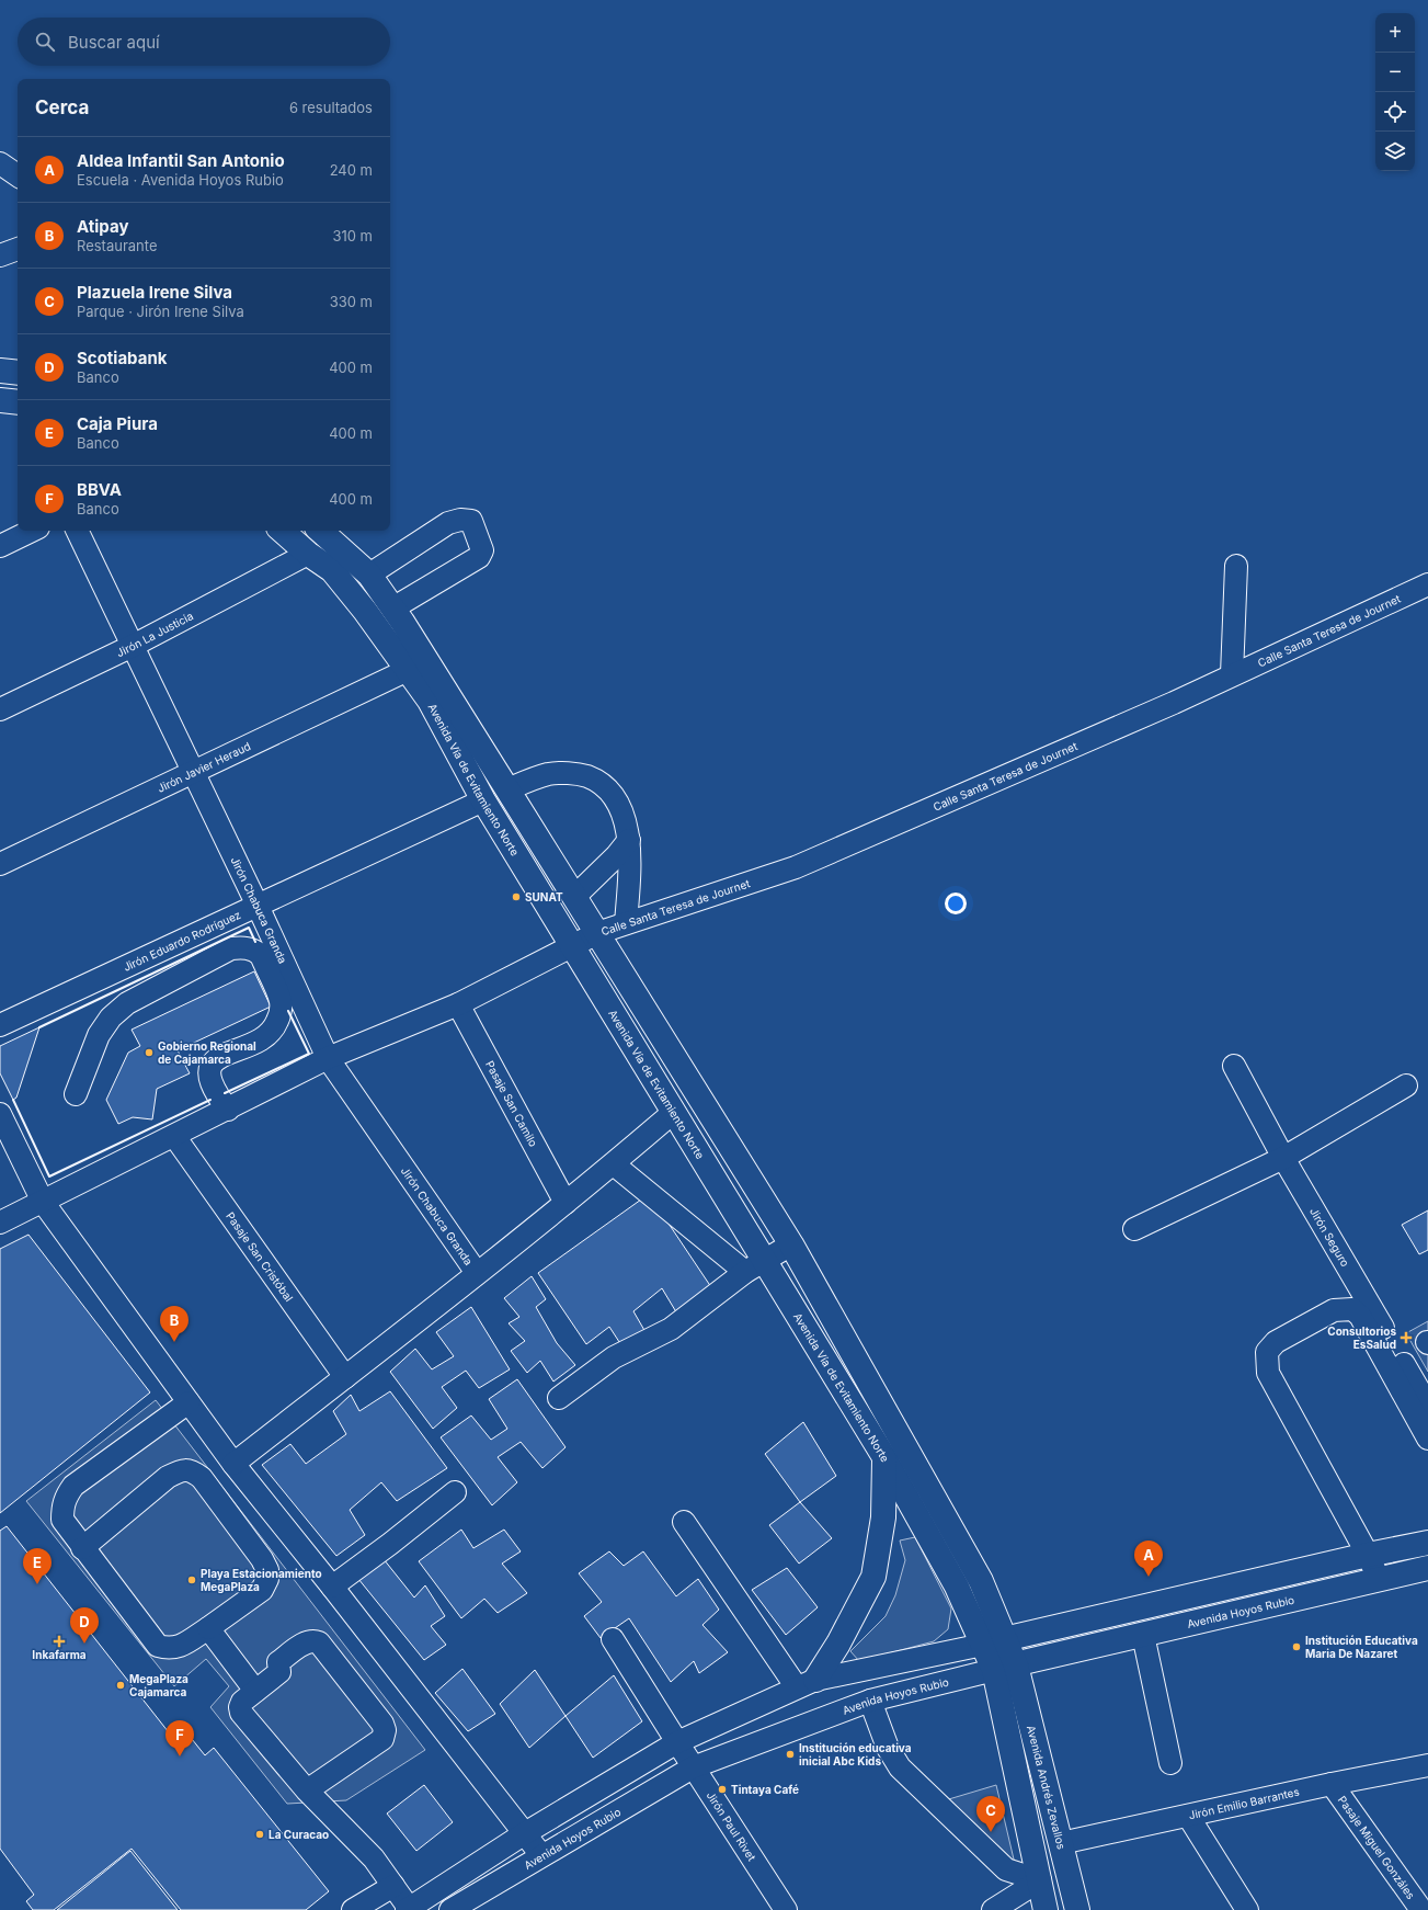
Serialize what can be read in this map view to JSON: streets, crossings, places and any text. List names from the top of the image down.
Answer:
{
  "streets": {
    "main road": ["Avenida Vía de Evitamiento Norte", "Avenida Hoyos Rubio", "Avenida Andrés Zevallos"],
    "street": [
      "Calle Santa Teresa de Journet",
      "Jirón La Justicia",
      "Jirón Javier Heraud",
      "Jirón Chabuca Granda",
      "Jirón Eduardo Rodríguez",
      "Pasaje San Camilo",
      "Jirón Seguro",
      "Pasaje San Cristóbal",
      "Jirón Emilio Barrantes",
      "Jirón Paul Rivet",
      "Pasaje Miguel Gonzáles"
    ]
  },
  "crossings": [
    ["Calle Santa Teresa de Journet", "Avenida Vía de Evitamiento Norte"],
    ["Calle Santa Teresa de Journet", "Jirón Chabuca Granda"],
    ["Calle Santa Teresa de Journet", "Pasaje San Camilo"],
    ["Calle Santa Teresa de Journet", "Pasaje San Cristóbal"],
    ["Jirón La Justicia", "Avenida Vía de Evitamiento Norte"],
    ["Jirón La Justicia", "Jirón Chabuca Granda"],
    ["Jirón Javier Heraud", "Avenida Vía de Evitamiento Norte"],
    ["Jirón Javier Heraud", "Jirón Chabuca Granda"],
    ["Avenida Vía de Evitamiento Norte", "Jirón Eduardo Rodríguez"],
    ["Avenida Vía de Evitamiento Norte", "Avenida Hoyos Rubio"],
    ["Avenida Vía de Evitamiento Norte", "Avenida Andrés Zevallos"],
    ["Jirón Chabuca Granda", "Jirón Eduardo Rodríguez"],
    ["Avenida Hoyos Rubio", "Avenida Andrés Zevallos"],
    ["Avenida Hoyos Rubio", "Jirón Paul Rivet"],
    ["Avenida Andrés Zevallos", "Jirón Emilio Barrantes"],
    ["Jirón Emilio Barrantes", "Pasaje Miguel Gonzáles"]
  ],
  "places": {
    "other": [
      "SUNAT",
      "Gobierno Regional de Cajamarca",
      "Playa Estacionamiento MegaPlaza",
      "Institución Educativa Maria De Nazaret",
      "MegaPlaza Cajamarca",
      "Institución educativa inicial Abc Kids",
      "Tintaya Café",
      "La Curacao"
    ],
    "health": ["Consultorios EsSalud", "Inkafarma"]
  },
  "page": {
    "map_buttons": ["+", "−"],
    "search": "Buscar aquí",
    "heading": ["Cerca", "6 resultados"],
    "list": [
      {
        "mark": "A",
        "name": "Aldea Infantil San Antonio",
        "note": "Escuela · Avenida Hoyos Rubio",
        "value": "240 m"
      },
      {
        "mark": "B",
        "name": "Atipay",
        "note": "Restaurante",
        "value": "310 m"
      },
      {
        "mark": "C",
        "name": "Plazuela Irene Silva",
        "note": "Parque · Jirón Irene Silva",
        "value": "330 m"
      },
      {
        "mark": "D",
        "name": "Scotiabank",
        "note": "Banco",
        "value": "400 m"
      },
      {
        "mark": "E",
        "name": "Caja Piura",
        "note": "Banco",
        "value": "400 m"
      },
      {
        "mark": "F",
        "name": "BBVA",
        "note": "Banco",
        "value": "400 m"
      }
    ],
    "pins": [
      "B",
      "A",
      "E",
      "D",
      "F",
      "C"
    ]
  }
}
